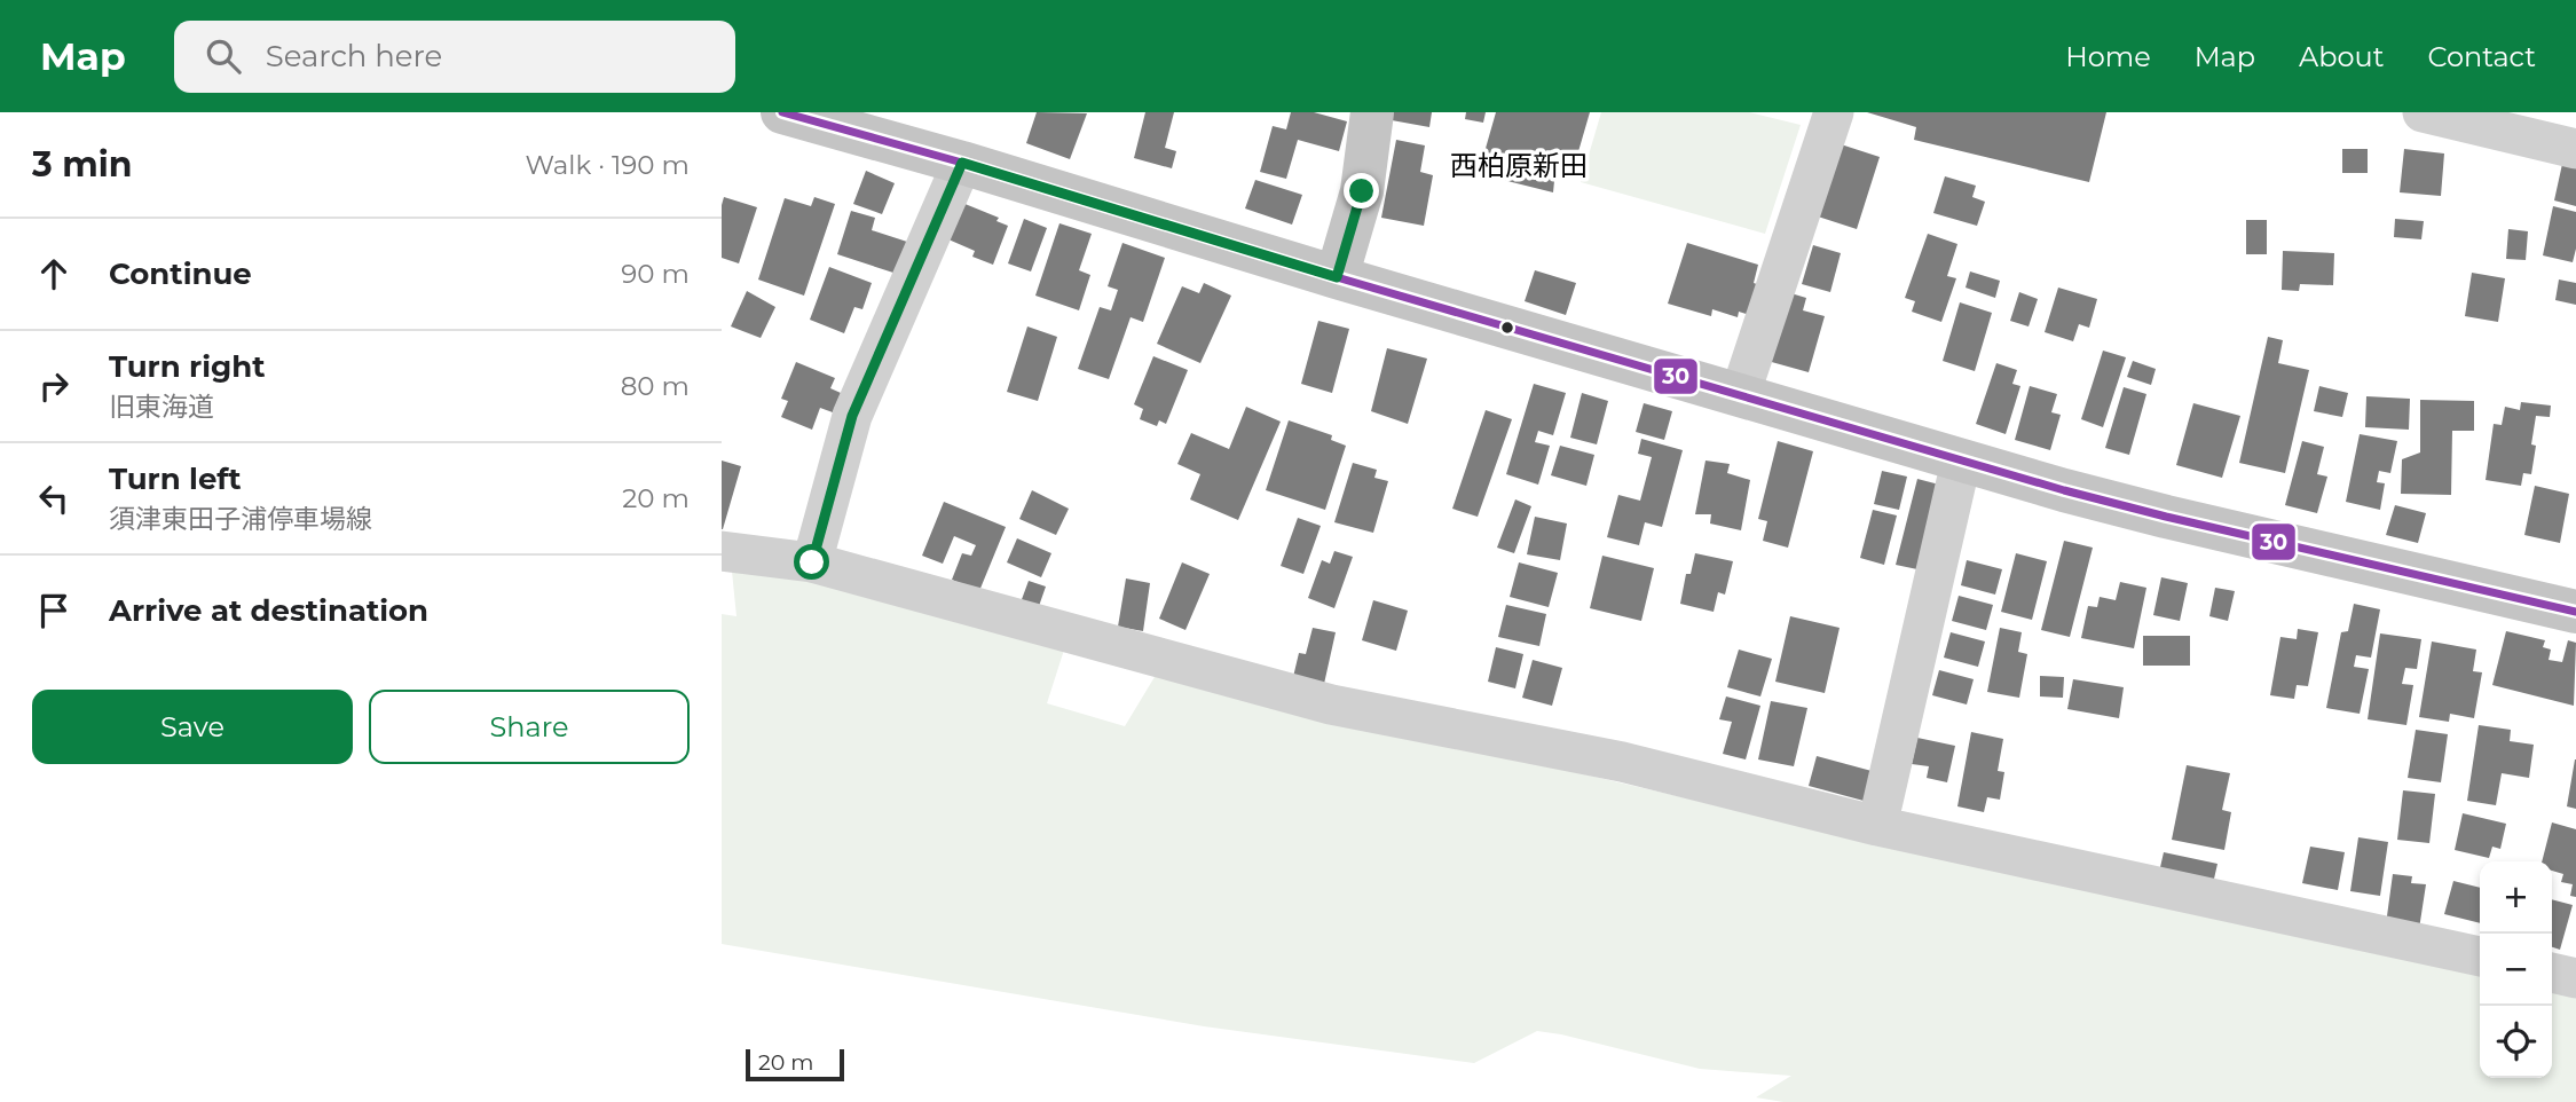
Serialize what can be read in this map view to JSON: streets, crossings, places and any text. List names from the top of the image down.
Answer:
{
  "districts": ["西柏原新田"],
  "lines": ["transit line 30"],
  "scale_bar": "20 m",
  "page": {
    "header": "Map",
    "search": "Search here",
    "nav": [
      "Home",
      "Map",
      "About",
      "Contact"
    ],
    "heading": ["3 min", "Walk · 190 m"],
    "list": [
      ["Continue", "90 m"],
      ["Turn right", "旧東海道", "80 m"],
      ["Turn left", "須津東田子浦停車場線", "20 m"],
      "Arrive at destination"
    ],
    "buttons": ["Save", "Share"],
    "map_buttons": ["+", "−"],
    "scale": "20 m"
  }
}
